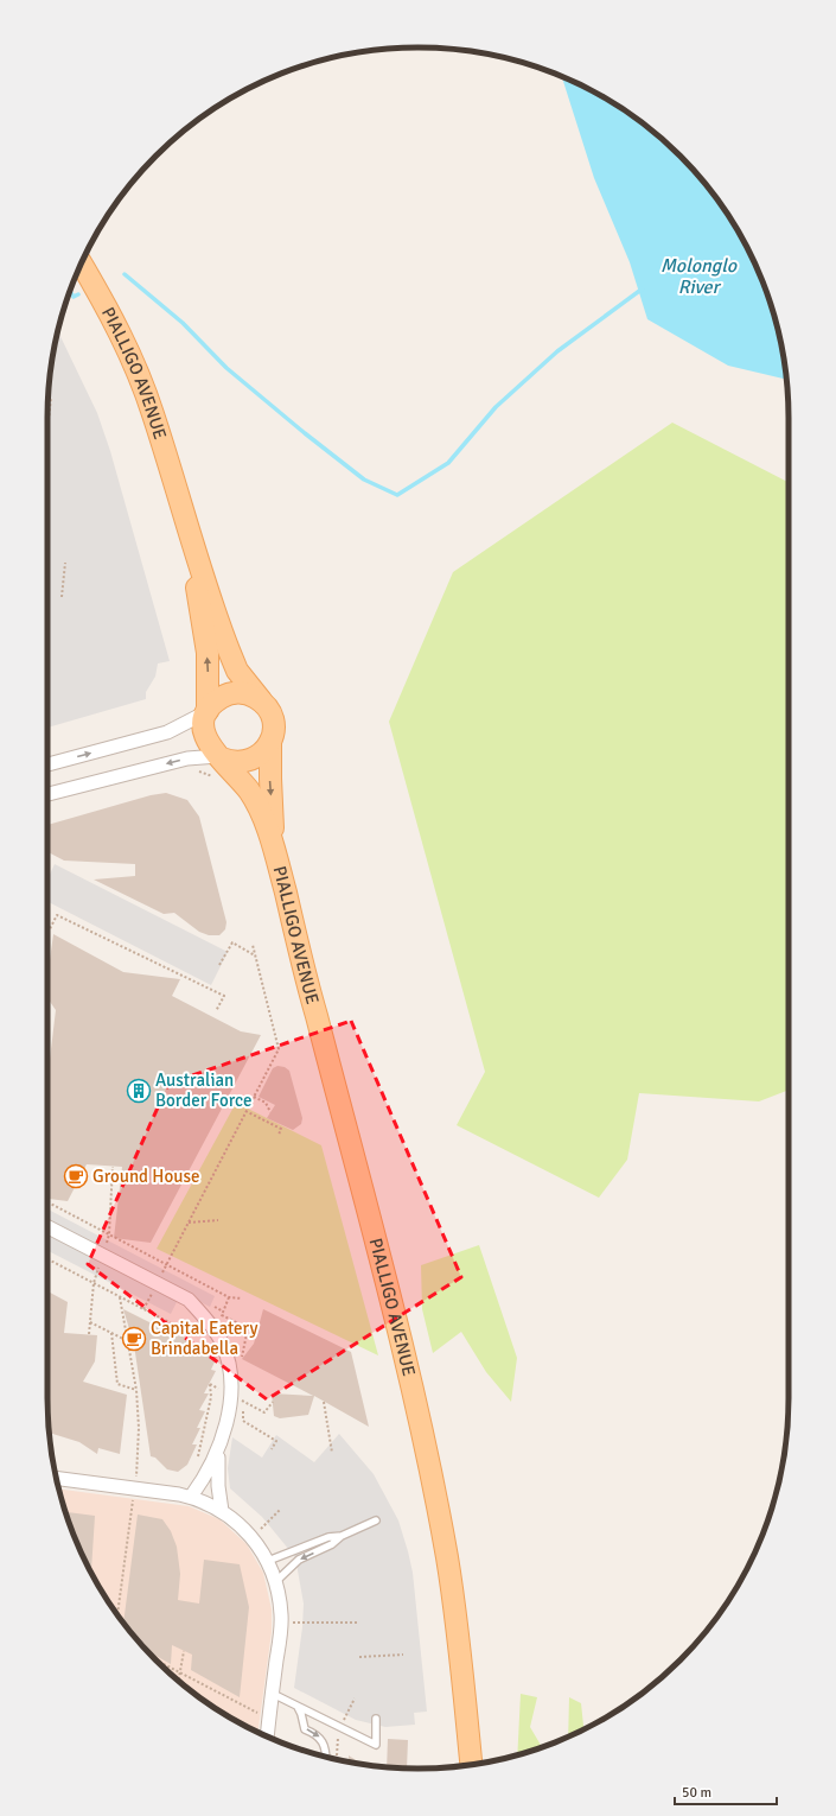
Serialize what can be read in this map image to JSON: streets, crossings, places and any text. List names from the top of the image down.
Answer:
{
  "streets": {
    "main road": ["PIALLIGO AVENUE"]
  },
  "water": ["Molonglo River"],
  "places": {
    "building": ["Australian Border Force"],
    "cafe": ["Ground House", "Capital Eatery Brindabella"]
  },
  "scale_bar": "50 m"
}
